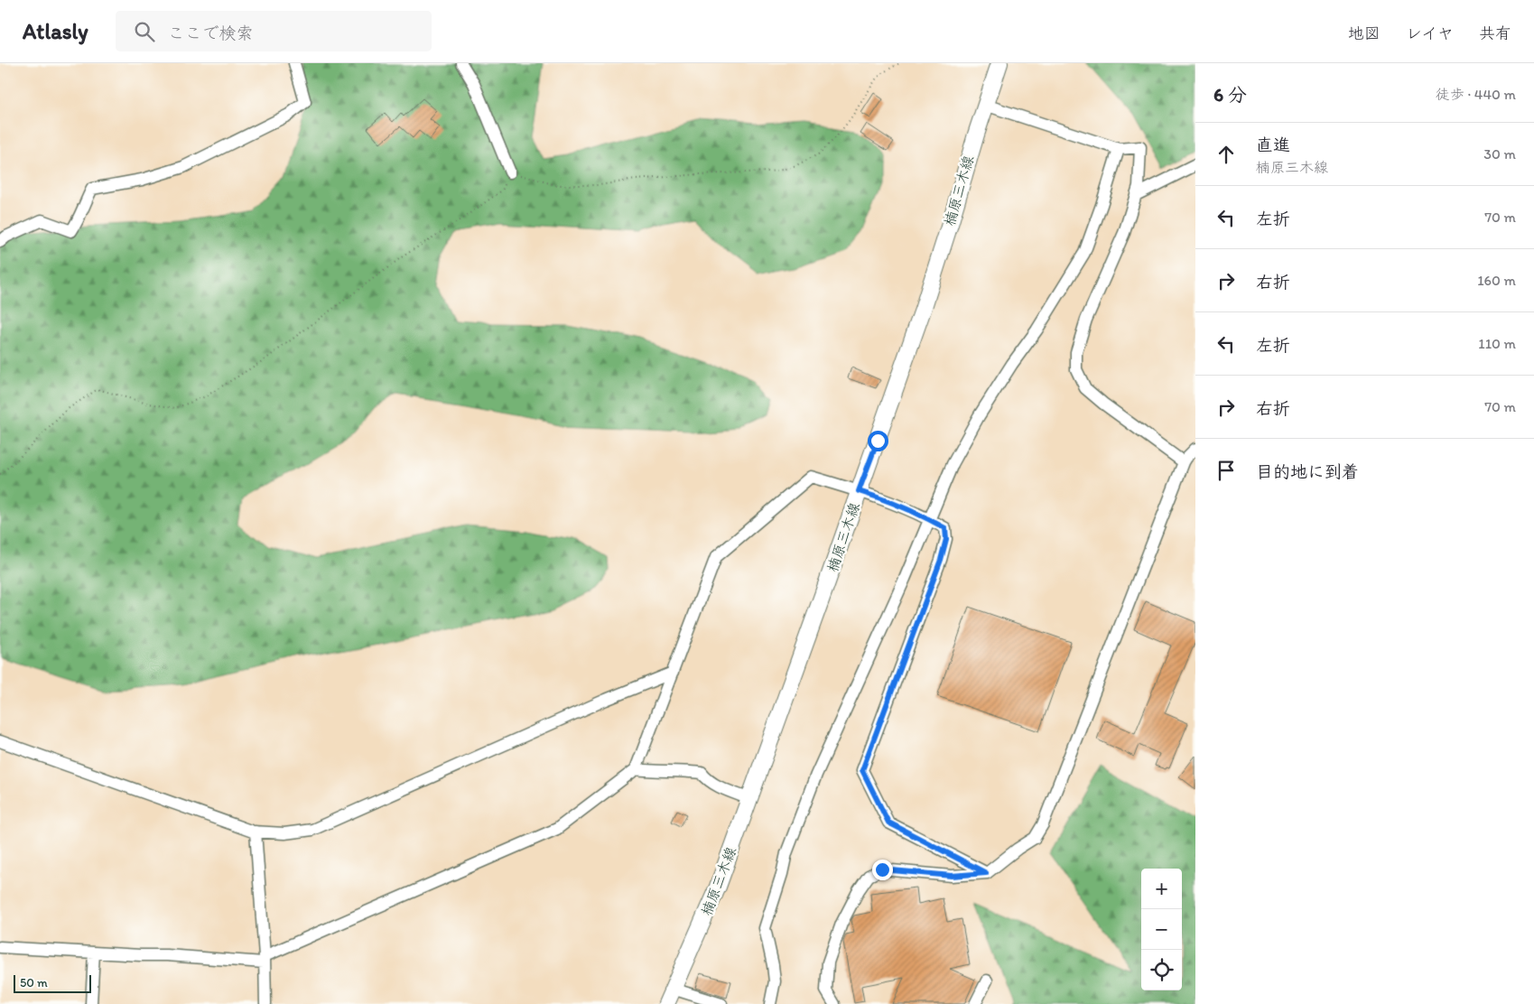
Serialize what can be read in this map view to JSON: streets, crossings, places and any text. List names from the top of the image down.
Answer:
{
  "streets": {
    "main road": ["楠原三木線"]
  },
  "scale_bar": "50 m",
  "page": {
    "header": "Atlasly",
    "search": "ここで検索",
    "nav": ["地図", "レイヤ", "共有"],
    "heading": ["6 分", "徒歩 · 440 m"],
    "list": [
      ["直進", "楠原三木線", "30 m"],
      ["左折", "70 m"],
      ["右折", "160 m"],
      ["左折", "110 m"],
      ["右折", "70 m"],
      "目的地に到着"
    ],
    "map_buttons": ["+", "−"],
    "scale": "50 m"
  }
}
